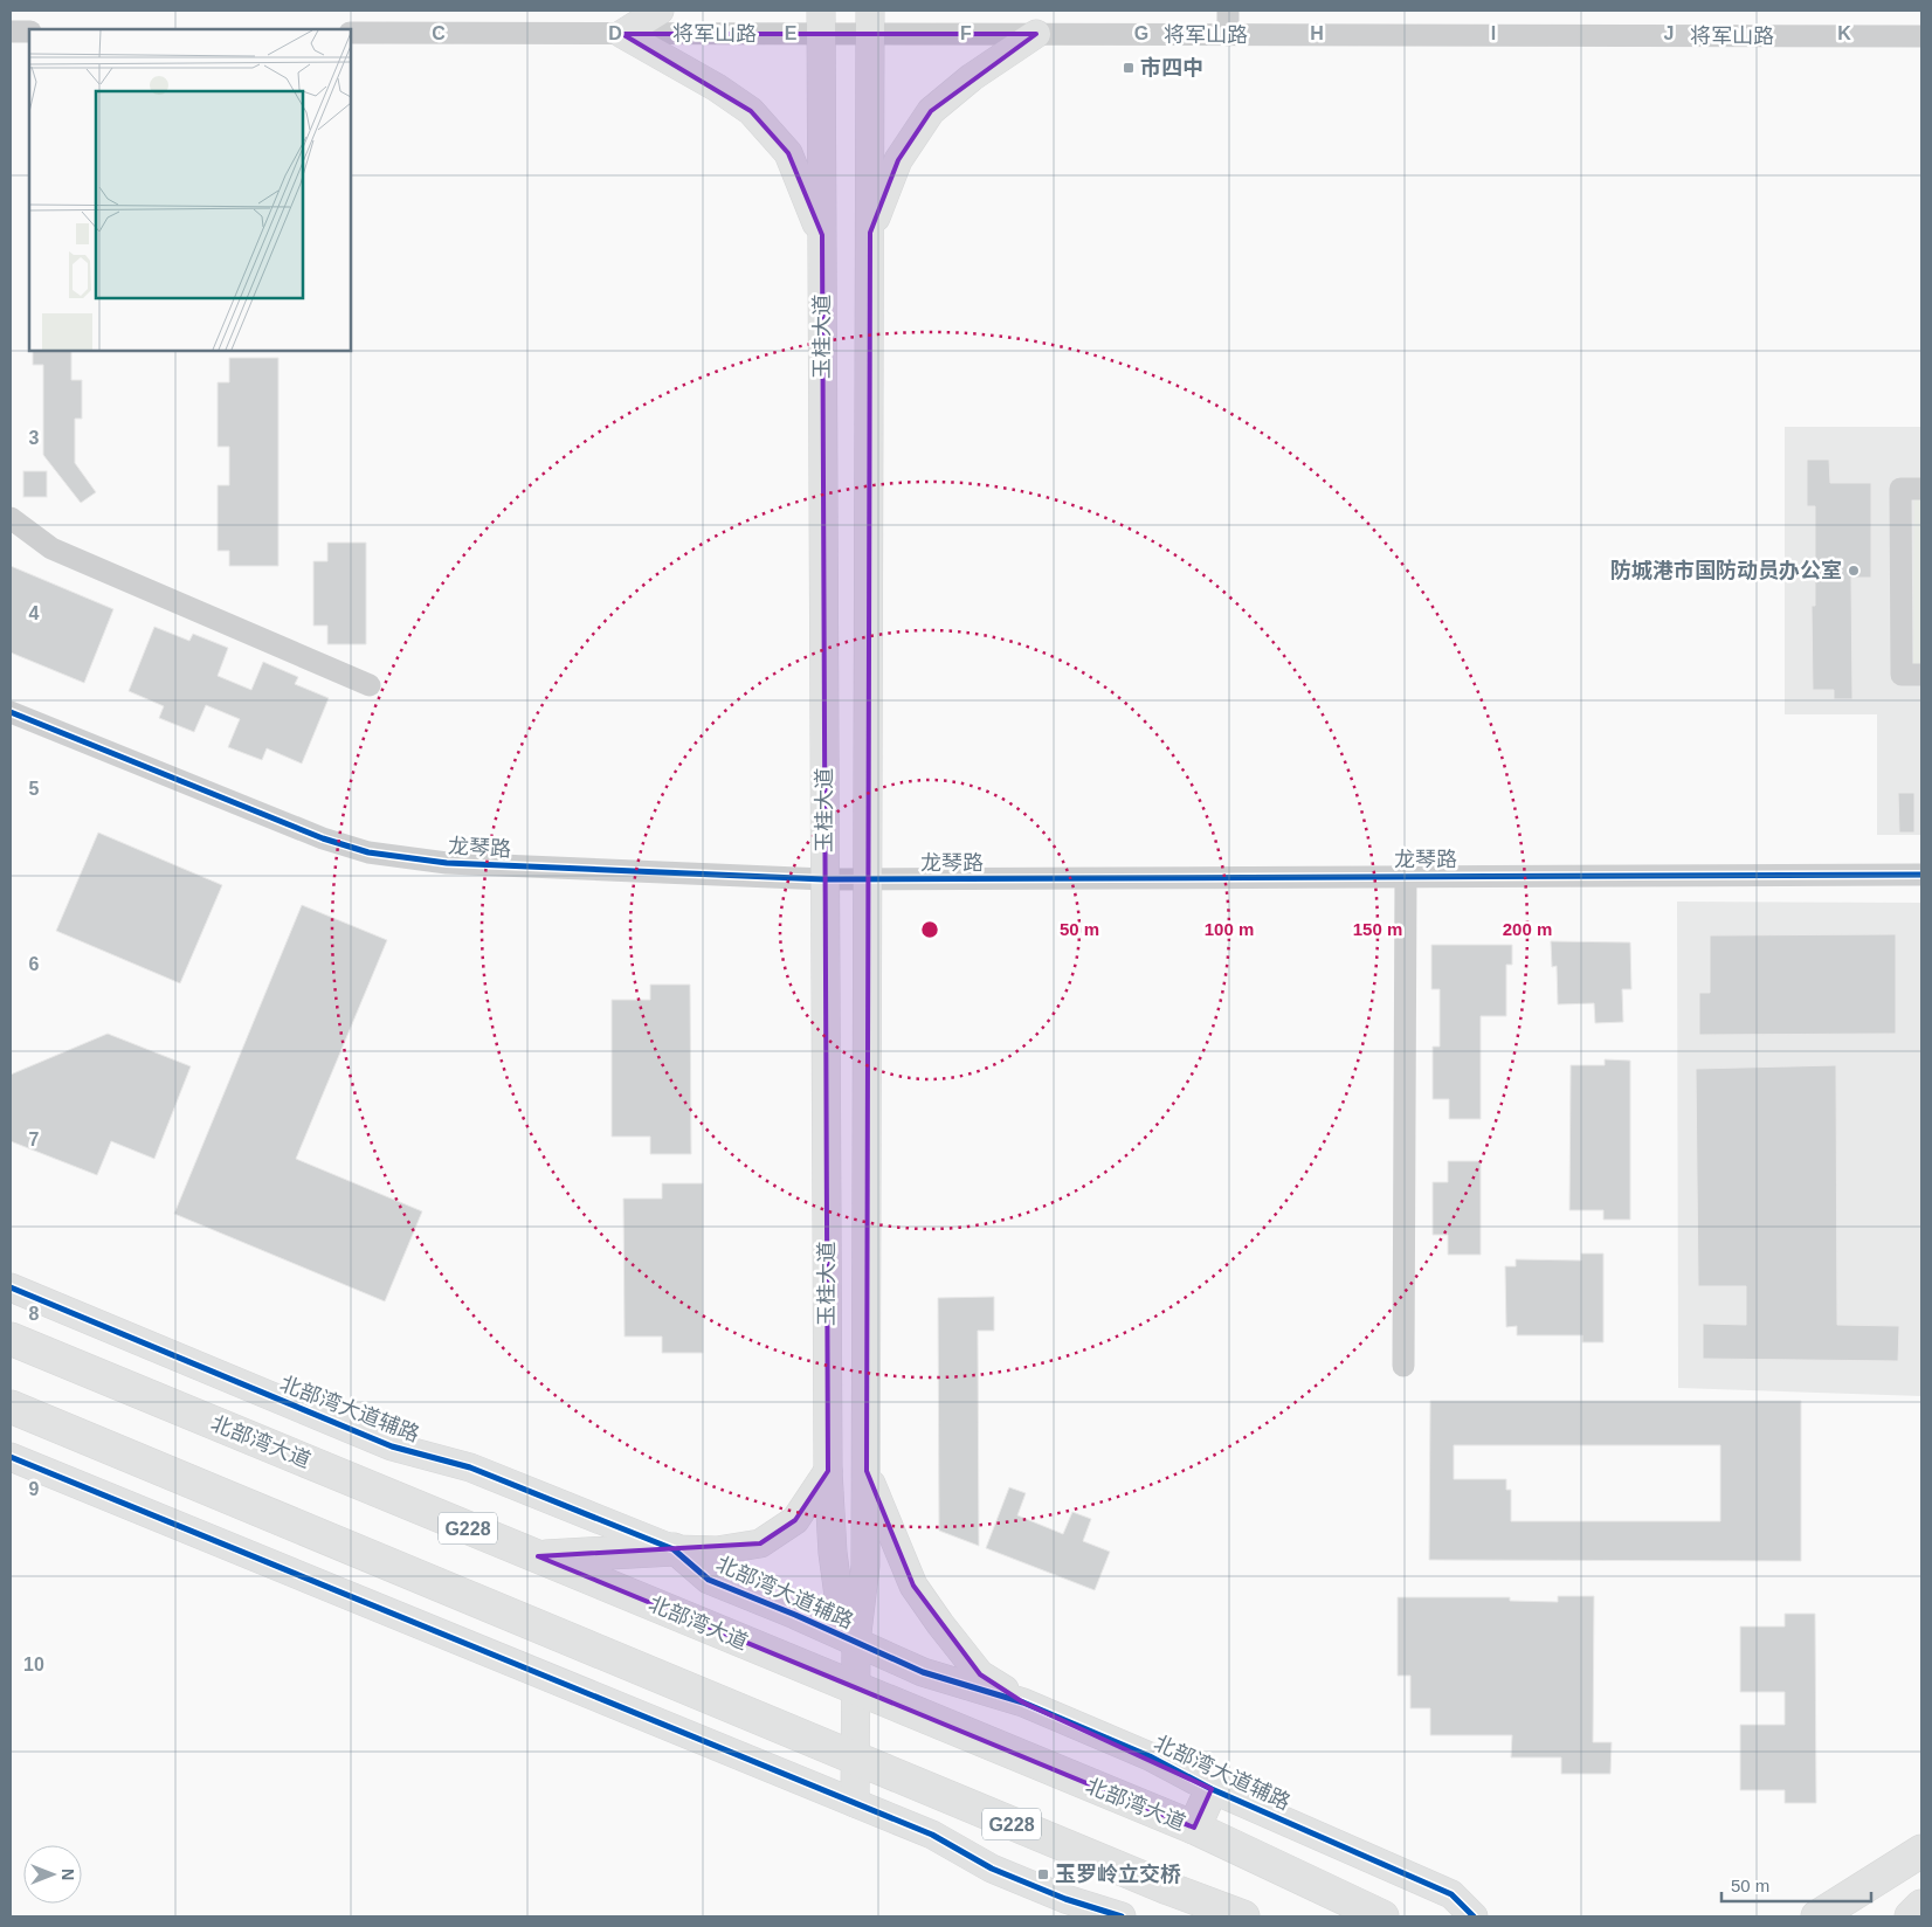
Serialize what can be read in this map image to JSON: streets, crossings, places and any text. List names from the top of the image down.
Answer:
{
  "streets": {
    "highway": ["北部湾大道", "G228"],
    "main road": ["玉桂大道", "北部湾大道辅路"],
    "street": ["将军山路", "龙琴路"]
  },
  "crossings": [
    ["将军山路", "玉桂大道"],
    ["玉桂大道", "龙琴路"],
    ["玉桂大道", "北部湾大道辅路"],
    ["玉桂大道", "北部湾大道"],
    ["玉桂大道", "G228"]
  ],
  "places": {
    "transit": ["市四中", "玉罗岭立交桥"],
    "other": ["防城港市国防动员办公室"]
  },
  "scale_bar": "50 m",
  "north": "right",
  "grid": {
    "columns": [
      "C",
      "D",
      "E",
      "F",
      "G",
      "H",
      "I",
      "J",
      "K"
    ],
    "rows": [
      "3",
      "4",
      "5",
      "6",
      "7",
      "8",
      "9",
      "10"
    ]
  },
  "rings": [
    "50 m",
    "100 m",
    "150 m",
    "200 m"
  ]
}
